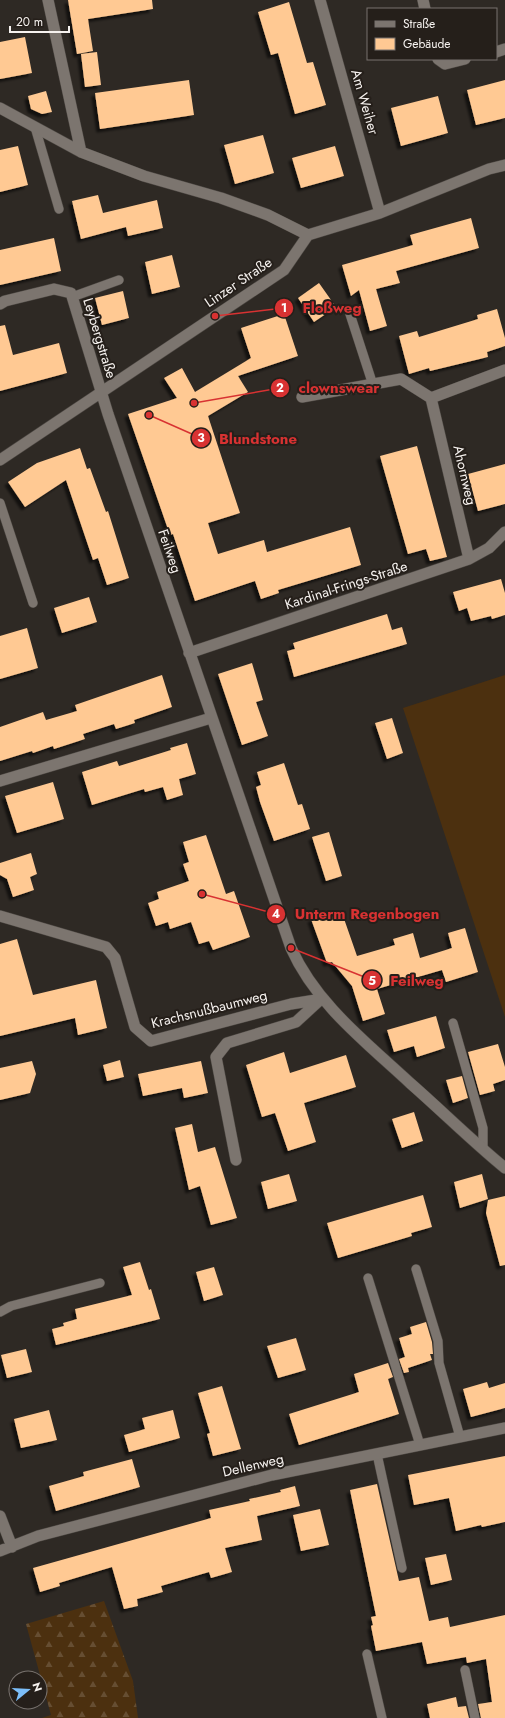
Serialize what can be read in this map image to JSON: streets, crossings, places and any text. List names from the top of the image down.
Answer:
{
  "streets": {
    "street": [
      "Am Weiher",
      "Linzer Straße",
      "Leybergstraße",
      "Ahornweg",
      "Feilweg",
      "Kardinal-Frings-Straße",
      "Krachsnußbaumweg",
      "Dellenweg"
    ]
  },
  "crossings": [
    ["Linzer Straße", "Leybergstraße"],
    ["Linzer Straße", "Feilweg"],
    ["Leybergstraße", "Feilweg"],
    ["Ahornweg", "Kardinal-Frings-Straße"],
    ["Feilweg", "Kardinal-Frings-Straße"],
    ["Feilweg", "Krachsnußbaumweg"]
  ],
  "places": [
    "Floßweg",
    "clownswear",
    "Blundstone",
    "Unterm Regenbogen",
    "Feilweg"
  ],
  "legend": ["Straße", "Gebäude"],
  "scale_bar": "20 m",
  "north": "right"
}
